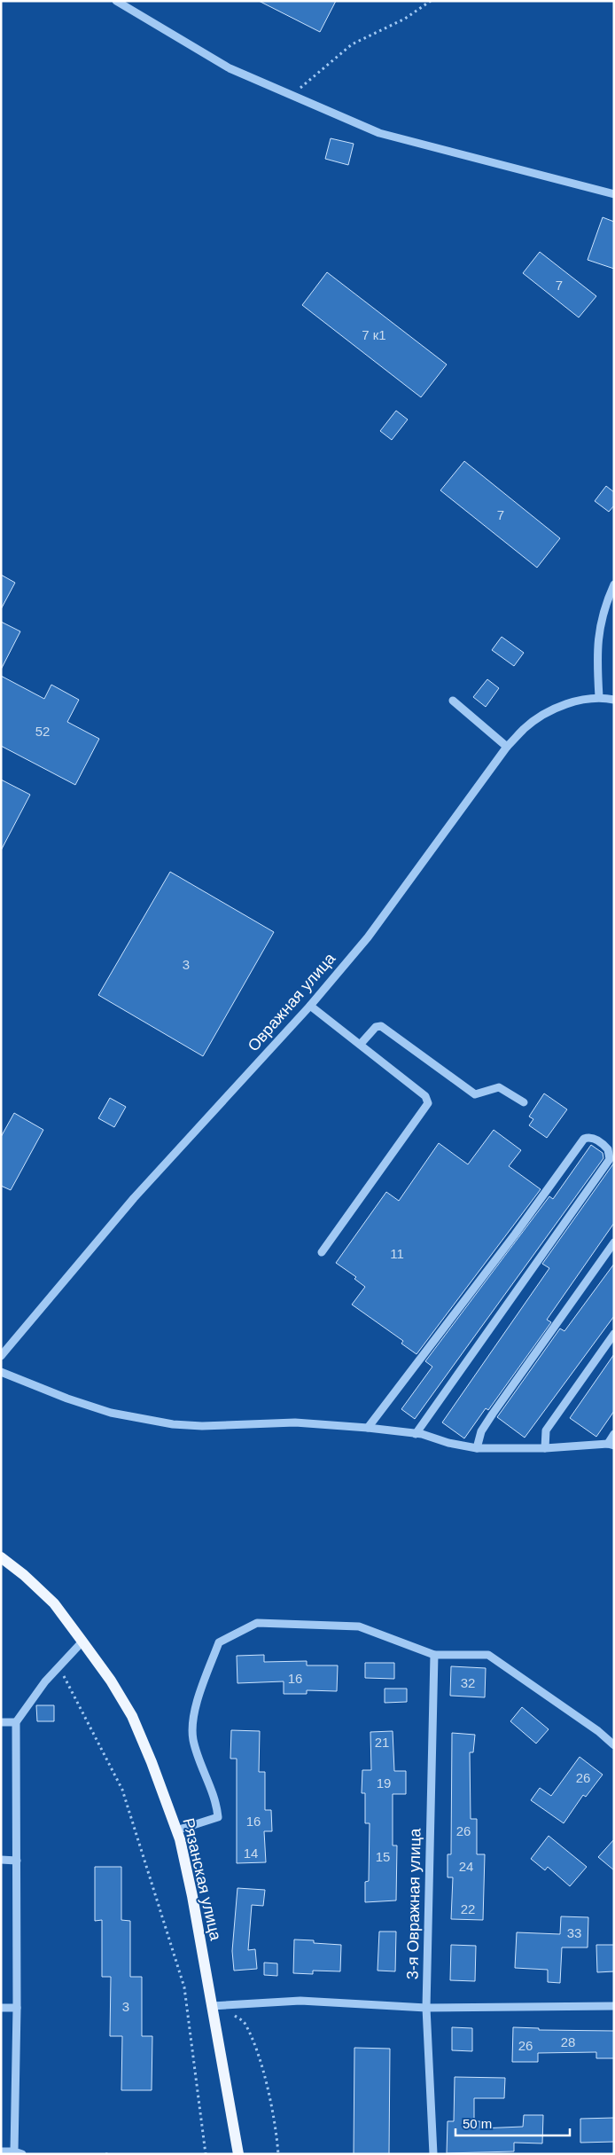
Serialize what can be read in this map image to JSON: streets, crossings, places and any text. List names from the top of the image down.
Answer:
{
  "streets": {
    "main road": ["Рязанская улица"],
    "street": ["Овражная улица", "3-я Овражная улица"]
  },
  "house_numbers": [
    "7",
    "7 к1",
    "7",
    "52",
    "3",
    "11",
    "16",
    "32",
    "21",
    "26",
    "19",
    "16",
    "26",
    "14",
    "15",
    "24",
    "22",
    "33",
    "3",
    "28",
    "26"
  ],
  "scale_bar": "50 m"
}
